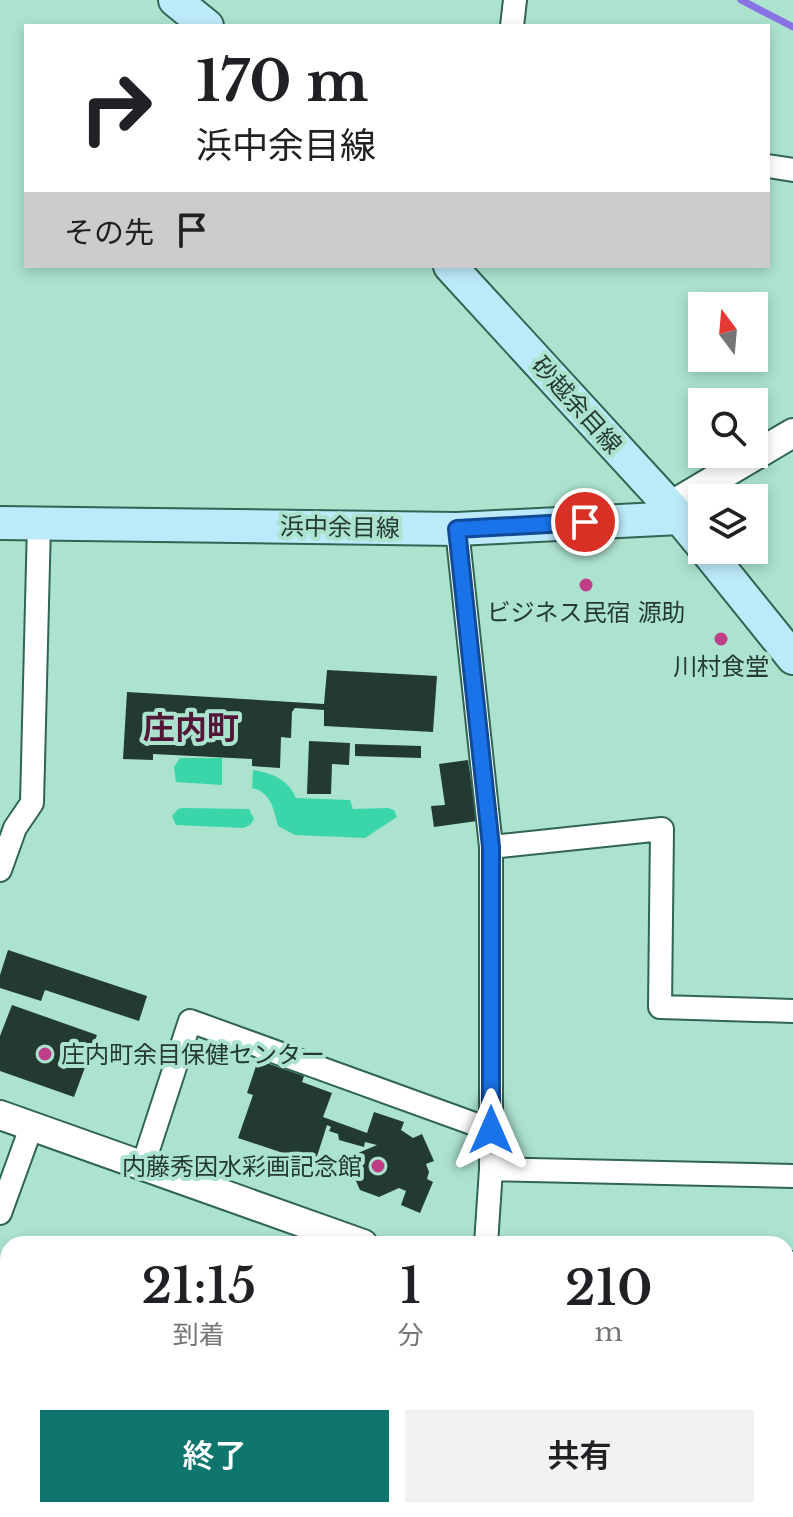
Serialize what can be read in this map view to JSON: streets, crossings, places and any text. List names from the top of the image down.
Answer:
{
  "streets": {
    "main road": ["砂越余目線", "浜中余目線"]
  },
  "crossings": [
    ["砂越余目線", "浜中余目線"]
  ],
  "districts": ["庄内町"],
  "places": [
    "ビジネス民宿 源助",
    "川村食堂",
    "庄内町余目保健センター",
    "内藤秀因水彩画記念館"
  ],
  "north": "top",
  "page": {
    "turn": ["170 m", "浜中余目線"],
    "then": "その先",
    "eta": [
      "21:15",
      "到着",
      "1",
      "分",
      "210",
      "m"
    ],
    "buttons": ["終了", "共有"]
  }
}
